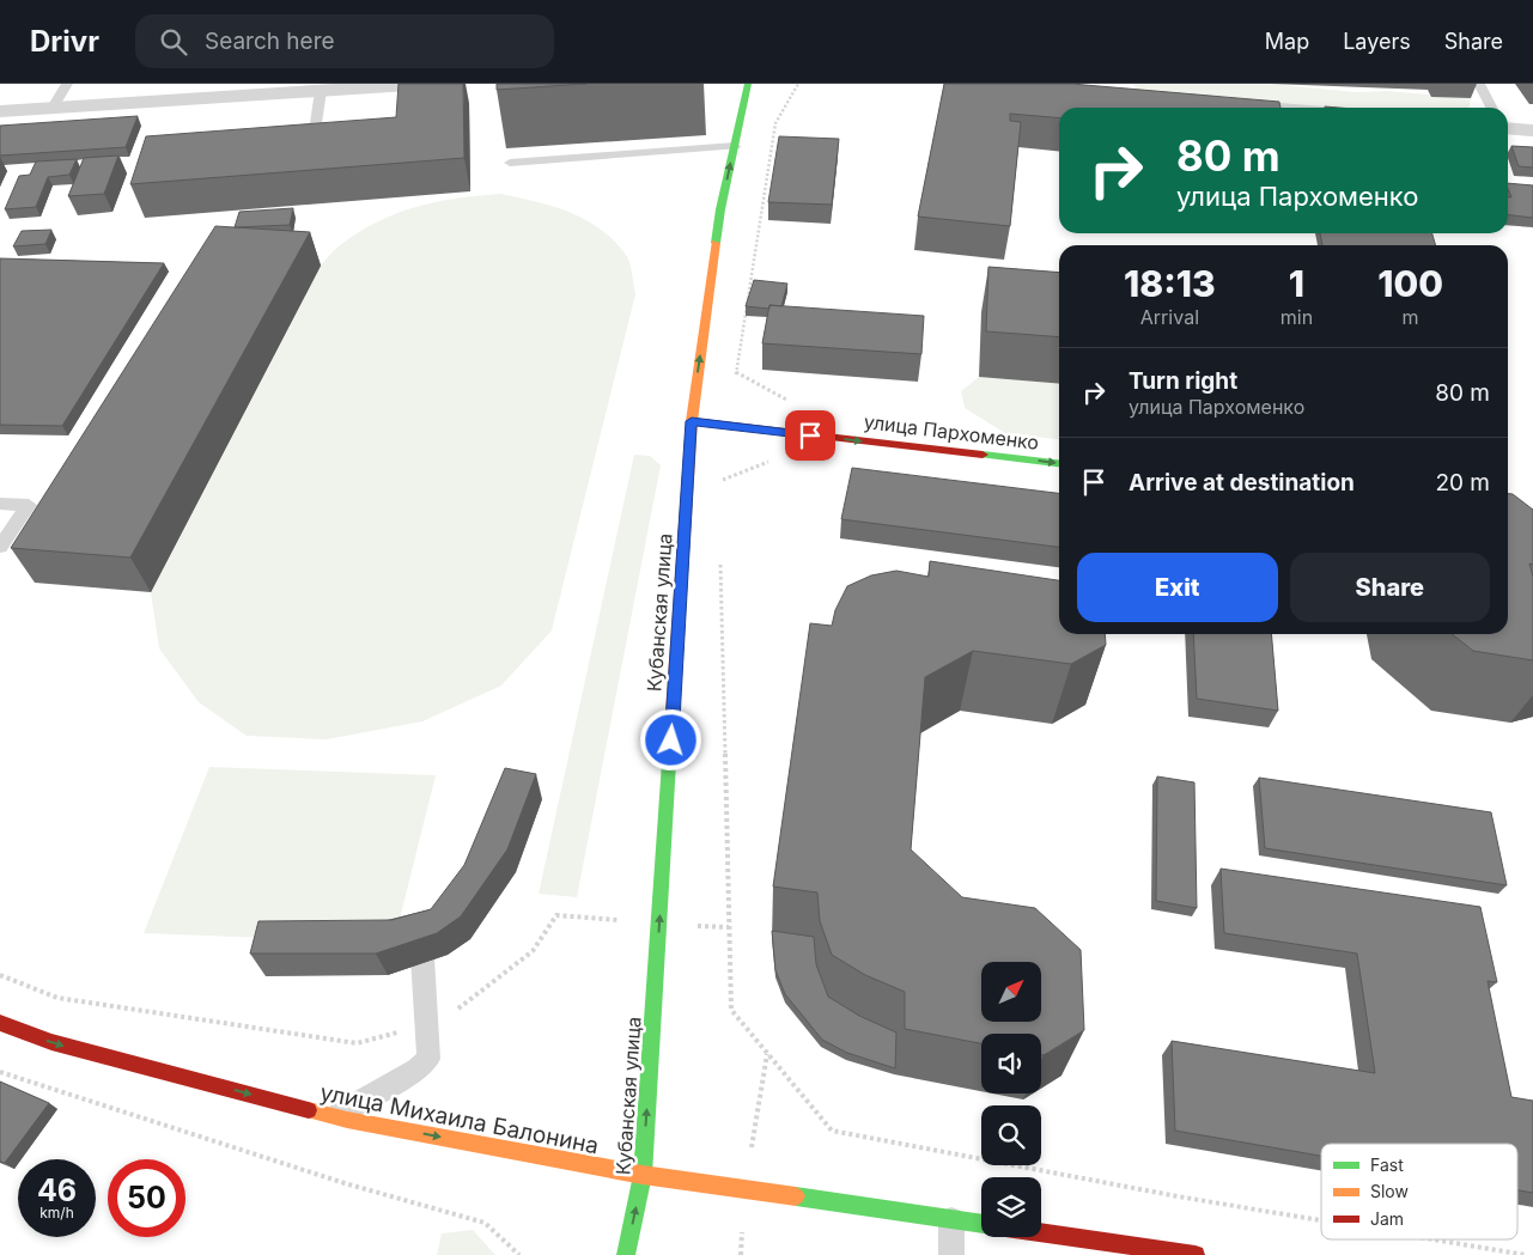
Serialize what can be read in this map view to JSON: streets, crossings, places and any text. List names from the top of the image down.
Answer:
{
  "streets": {
    "main road": ["улица Пархоменко", "Кубанская улица", "улица Михаила Балонина"]
  },
  "crossings": [
    ["улица Пархоменко", "Кубанская улица"],
    ["Кубанская улица", "улица Михаила Балонина"]
  ],
  "one_way": ["улица Пархоменко", "Кубанская улица", "улица Михаила Балонина"],
  "legend": ["Fast", "Slow", "Jam"],
  "north": "top right",
  "page": {
    "header": "Drivr",
    "search": "Search here",
    "nav": ["Map", "Layers", "Share"],
    "turn": ["80 m", "улица Пархоменко"],
    "eta": [
      "18:13",
      "Arrival",
      "1",
      "min",
      "100",
      "m"
    ],
    "list": [
      {
        "name": "Turn right",
        "note": "улица Пархоменко",
        "value": "80 m"
      },
      {
        "name": "Arrive at destination",
        "value": "20 m"
      }
    ],
    "buttons": ["Exit", "Share"],
    "speed": "46 km/h",
    "limit": "50"
  }
}
